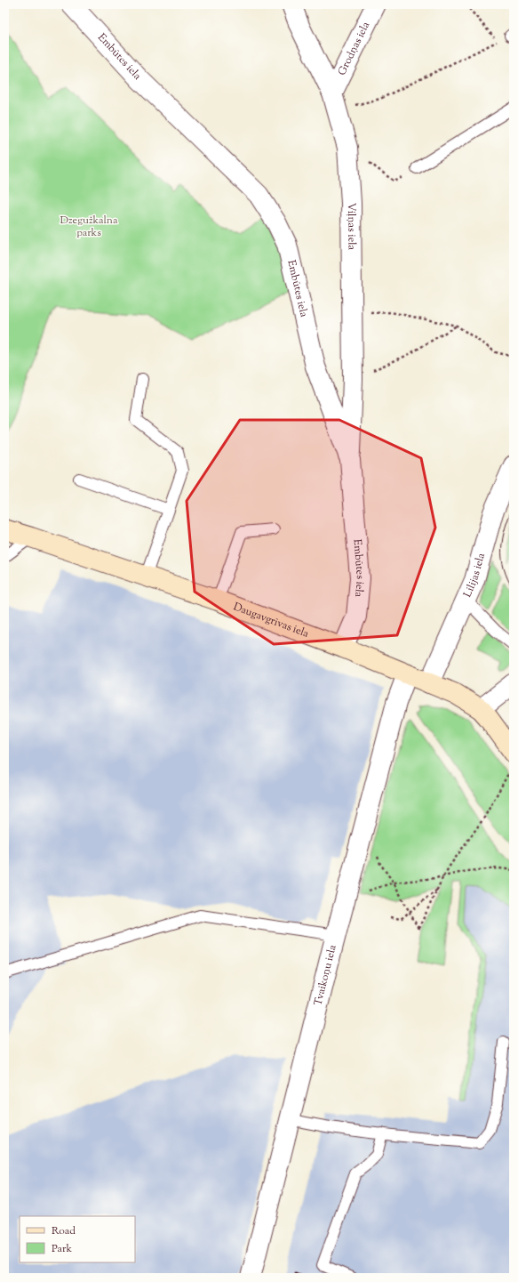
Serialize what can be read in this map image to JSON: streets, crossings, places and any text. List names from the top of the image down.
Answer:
{
  "streets": {
    "main road": ["Daugavgrīvas iela"],
    "street": [
      "Grodņas iela",
      "Embūtes iela",
      "Viļņas iela",
      "Lilijas iela",
      "Tvaikoņu iela"
    ]
  },
  "crossings": [
    ["Grodņas iela", "Viļņas iela"],
    ["Embūtes iela", "Viļņas iela"],
    ["Embūtes iela", "Daugavgrīvas iela"],
    ["Lilijas iela", "Daugavgrīvas iela"],
    ["Daugavgrīvas iela", "Tvaikoņu iela"]
  ],
  "parks": ["Dzegužkalna parks"],
  "legend": ["Road", "Park"]
}
